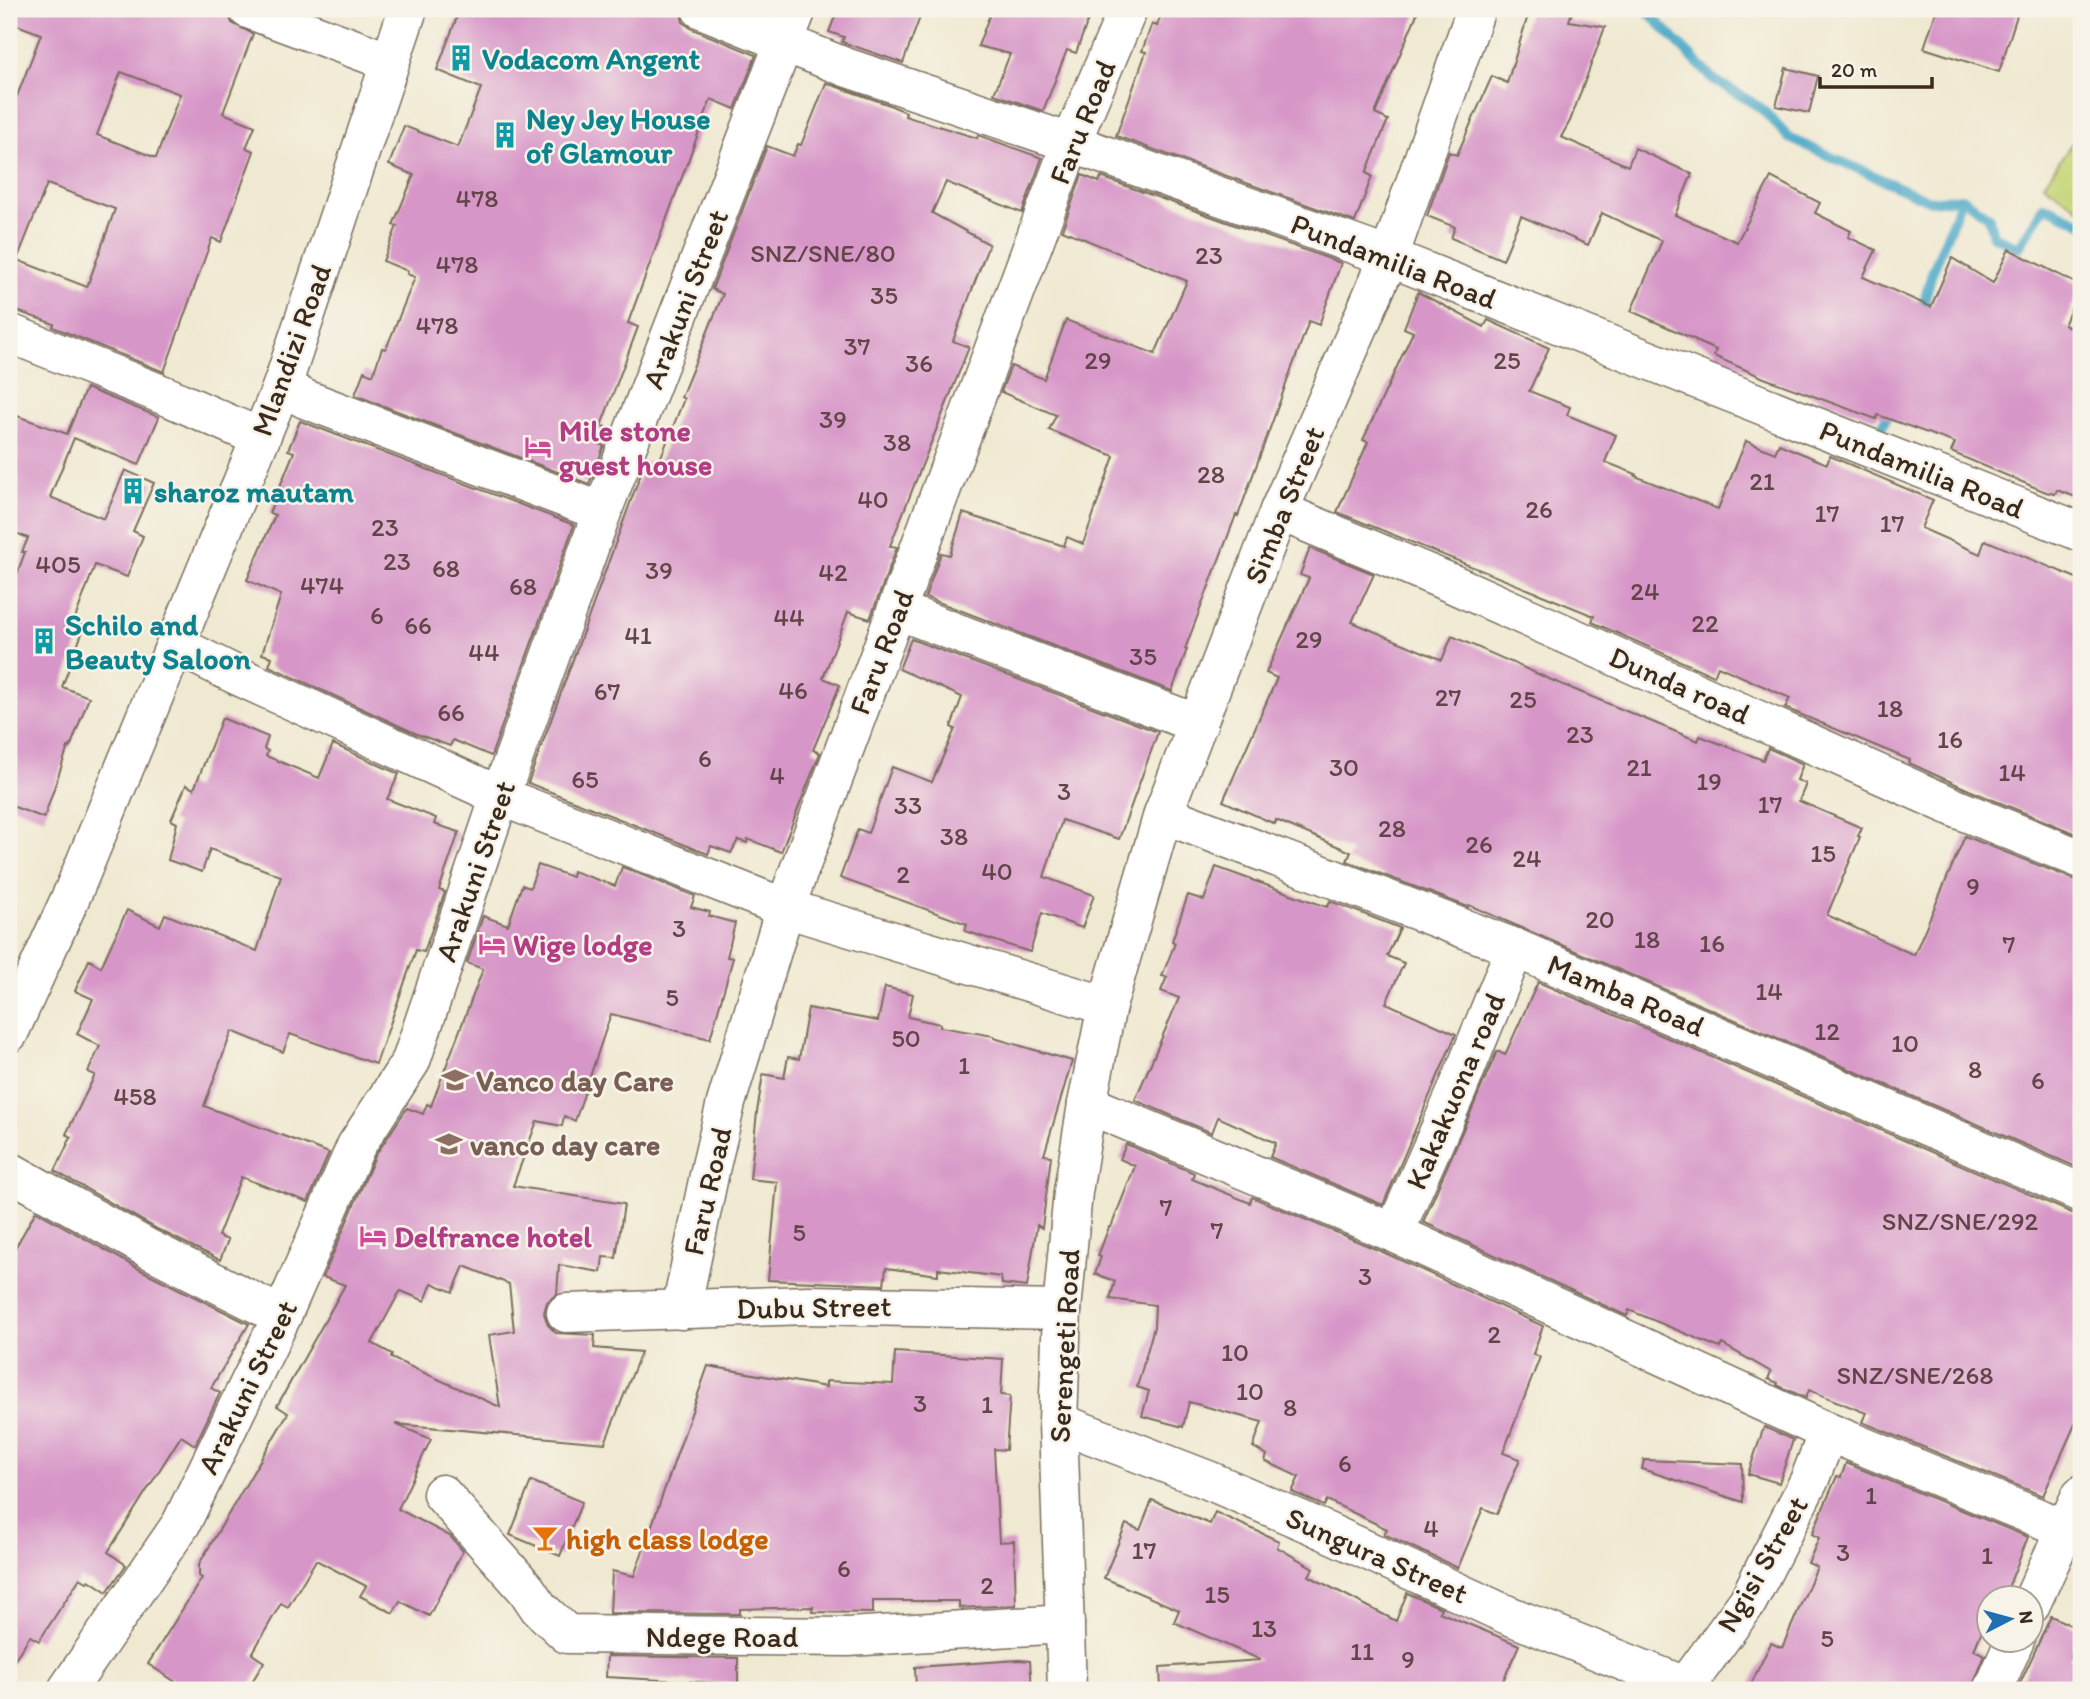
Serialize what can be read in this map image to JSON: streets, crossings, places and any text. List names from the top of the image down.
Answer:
{
  "streets": {
    "street": [
      "Faru Road",
      "Pundamilia Road",
      "Arakuni Street",
      "Mlandizi Road",
      "Simba Street",
      "Dunda road",
      "Mamba Road",
      "Kakakuona road",
      "Dubu Street",
      "Serengeti Road",
      "Sungura Street",
      "Ngisi Street",
      "Ndege Road"
    ]
  },
  "crossings": [
    ["Faru Road", "Pundamilia Road"],
    ["Faru Road", "Dubu Street"],
    ["Pundamilia Road", "Arakuni Street"],
    ["Pundamilia Road", "Simba Street"],
    ["Simba Street", "Dunda road"],
    ["Simba Street", "Mamba Road"],
    ["Simba Street", "Serengeti Road"],
    ["Mamba Road", "Kakakuona road"],
    ["Dubu Street", "Serengeti Road"],
    ["Serengeti Road", "Sungura Street"],
    ["Serengeti Road", "Ndege Road"],
    ["Sungura Street", "Ngisi Street"]
  ],
  "places": {
    "building": [
      "Vodacom Angent",
      "Ney Jey House of Glamour",
      "sharoz mautam",
      "Schilo and Beauty Saloon"
    ],
    "hotel": ["Mile stone guest house", "Wige lodge", "Delfrance hotel"],
    "school or university": ["Vanco day Care", "vanco day care"],
    "bar": ["high class lodge"]
  },
  "house_numbers": [
    "478",
    "SNZ/SNE/80",
    "23",
    "478",
    "35",
    "478",
    "37",
    "29",
    "25",
    "36",
    "39",
    "38",
    "28",
    "21",
    "40",
    "26",
    "17",
    "17",
    "23",
    "23",
    "405",
    "68",
    "39",
    "42",
    "474",
    "68",
    "24",
    "6",
    "44",
    "22",
    "66",
    "41",
    "29",
    "44",
    "35",
    "46",
    "67",
    "27",
    "25",
    "18",
    "66",
    "23",
    "16",
    "6",
    "30",
    "21",
    "14",
    "4",
    "65",
    "19",
    "3",
    "17",
    "33",
    "28",
    "38",
    "26",
    "15",
    "24",
    "40",
    "2",
    "9",
    "20",
    "3",
    "18",
    "16",
    "7",
    "14",
    "5",
    "12",
    "50",
    "10",
    "1",
    "8",
    "6",
    "458",
    "7",
    "SNZ/SNE/292",
    "7",
    "5",
    "3",
    "2",
    "10",
    "SNZ/SNE/268",
    "10",
    "3",
    "1",
    "8",
    "6",
    "1",
    "4",
    "17",
    "3",
    "1",
    "6",
    "2",
    "15",
    "13",
    "5",
    "11",
    "9"
  ],
  "scale_bar": "20 m",
  "north": "right"
}
